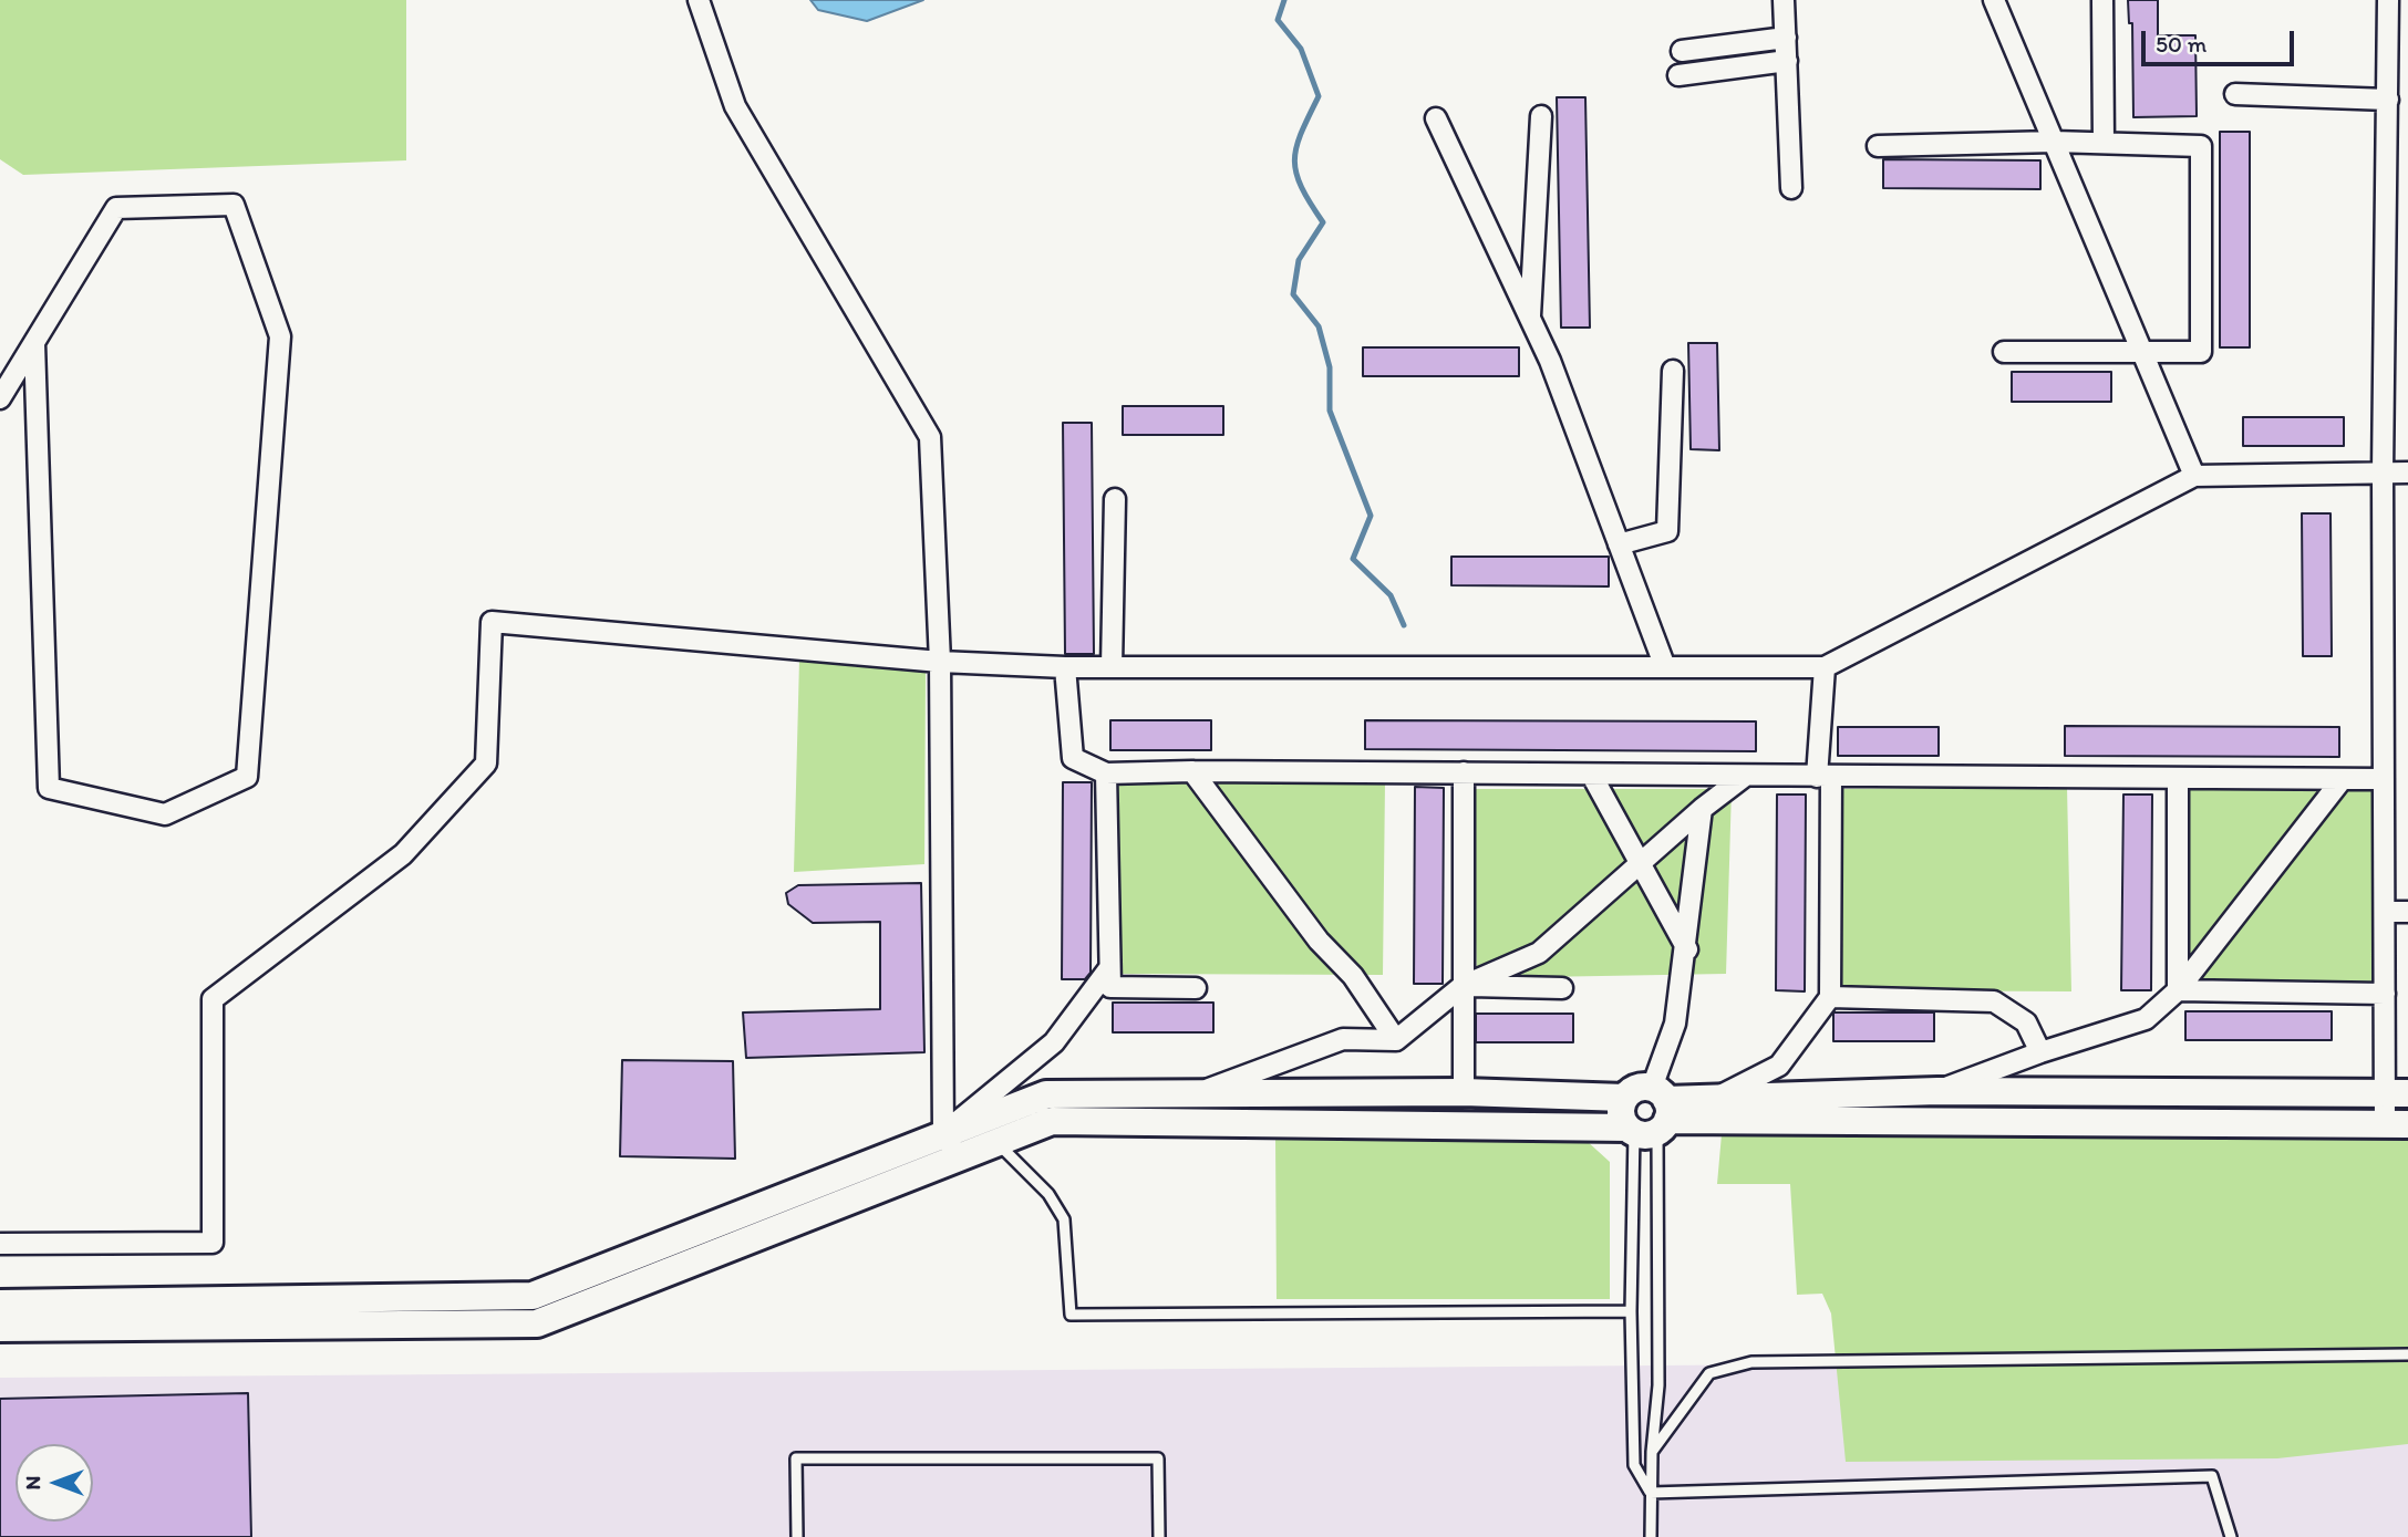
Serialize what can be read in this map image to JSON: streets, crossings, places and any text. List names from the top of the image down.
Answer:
{
  "scale_bar": "50 m",
  "north": "left"
}
